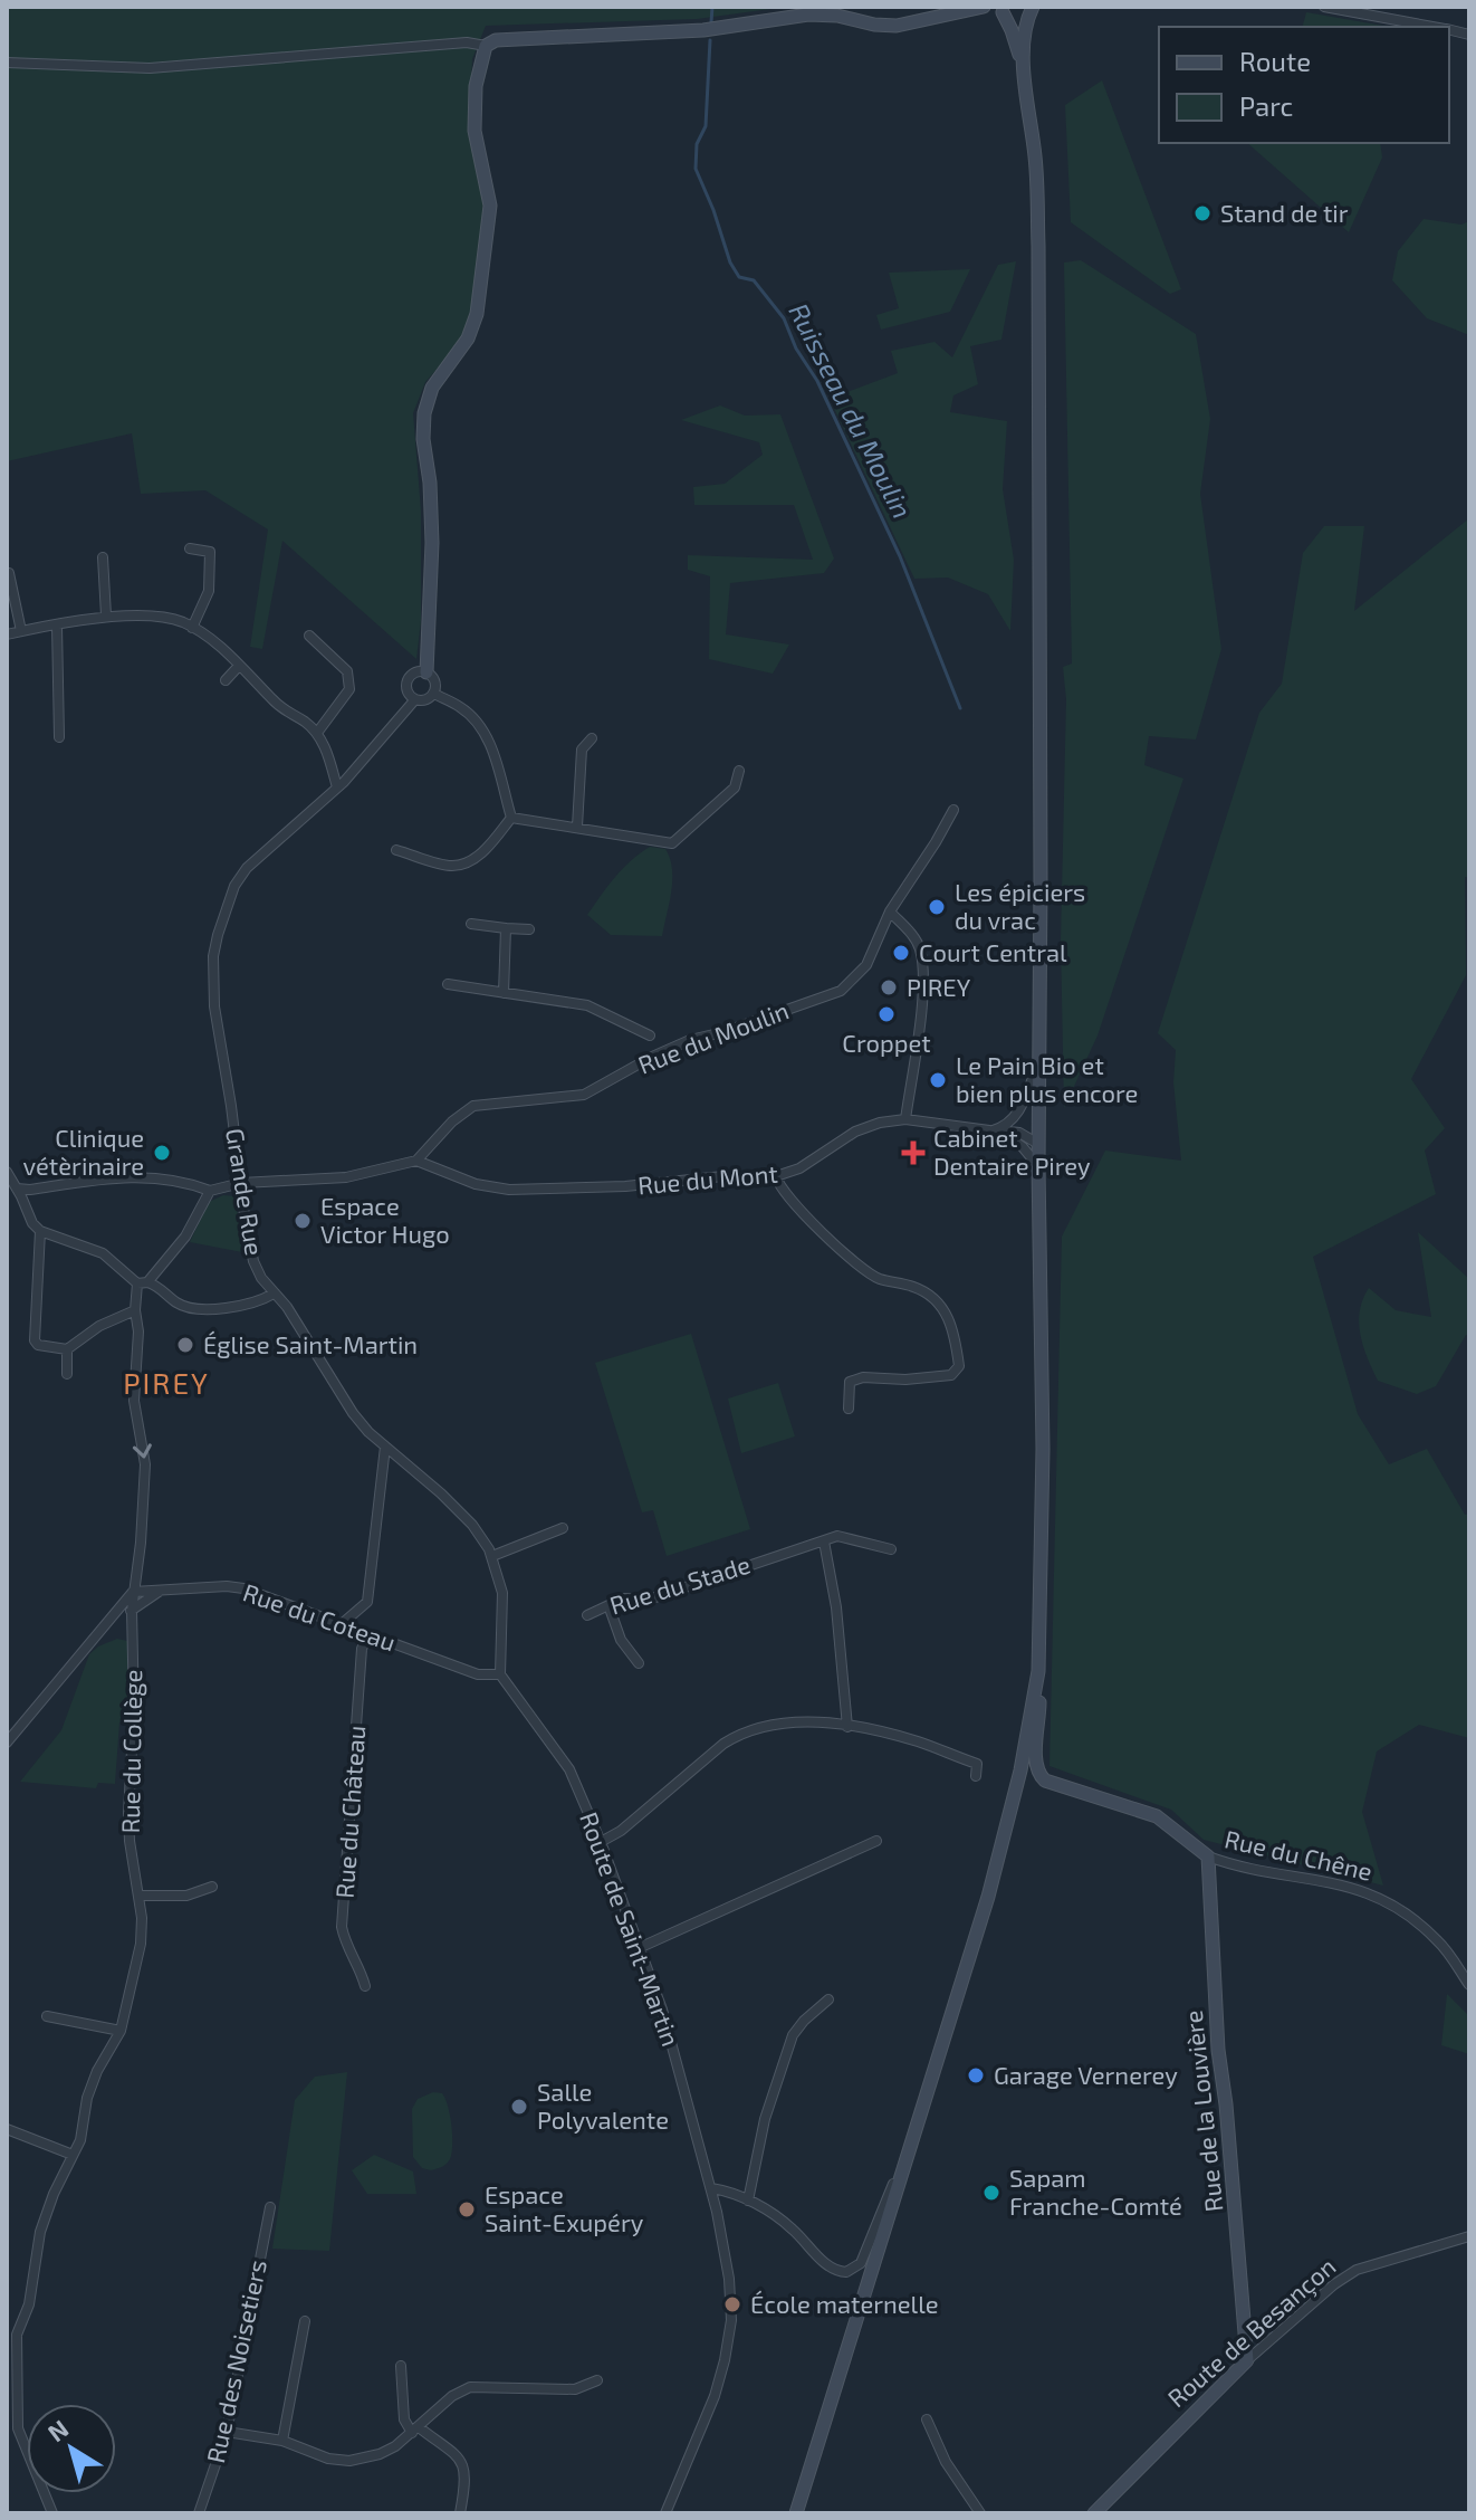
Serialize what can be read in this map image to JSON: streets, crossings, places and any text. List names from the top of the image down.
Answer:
{
  "streets": {
    "main road": ["Rue du Chêne", "Rue de la Louvière", "Route de Besançon"],
    "street": [
      "Rue du Moulin",
      "Rue du Mont",
      "Grande Rue",
      "Rue du Stade",
      "Rue du Coteau",
      "Rue du Collège",
      "Rue du Château",
      "Route de Saint-Martin",
      "Rue des Noisetiers"
    ]
  },
  "crossings": [
    ["Rue du Moulin", "Rue du Mont"],
    ["Grande Rue", "Rue du Coteau"],
    ["Grande Rue", "Route de Saint-Martin"],
    ["Rue du Coteau", "Rue du Collège"],
    ["Rue du Coteau", "Rue du Château"],
    ["Rue du Coteau", "Route de Saint-Martin"],
    ["Rue du Chêne", "Rue de la Louvière"],
    ["Rue de la Louvière", "Route de Besançon"]
  ],
  "districts": ["PIREY"],
  "water": ["Ruisseau du Moulin"],
  "places": {
    "other": [
      "Stand de tir",
      "Les épiciers du vrac",
      "Court Central",
      "PIREY",
      "Croppet",
      "Le Pain Bio et bien plus encore",
      "Clinique vétèrinaire",
      "Espace Victor Hugo",
      "Église Saint-Martin",
      "Garage Vernerey",
      "Salle Polyvalente",
      "Sapam Franche-Comté",
      "Espace Saint-Exupéry",
      "École maternelle"
    ],
    "health": ["Cabinet Dentaire Pirey"]
  },
  "legend": ["Route", "Parc"],
  "north": "top left"
}
